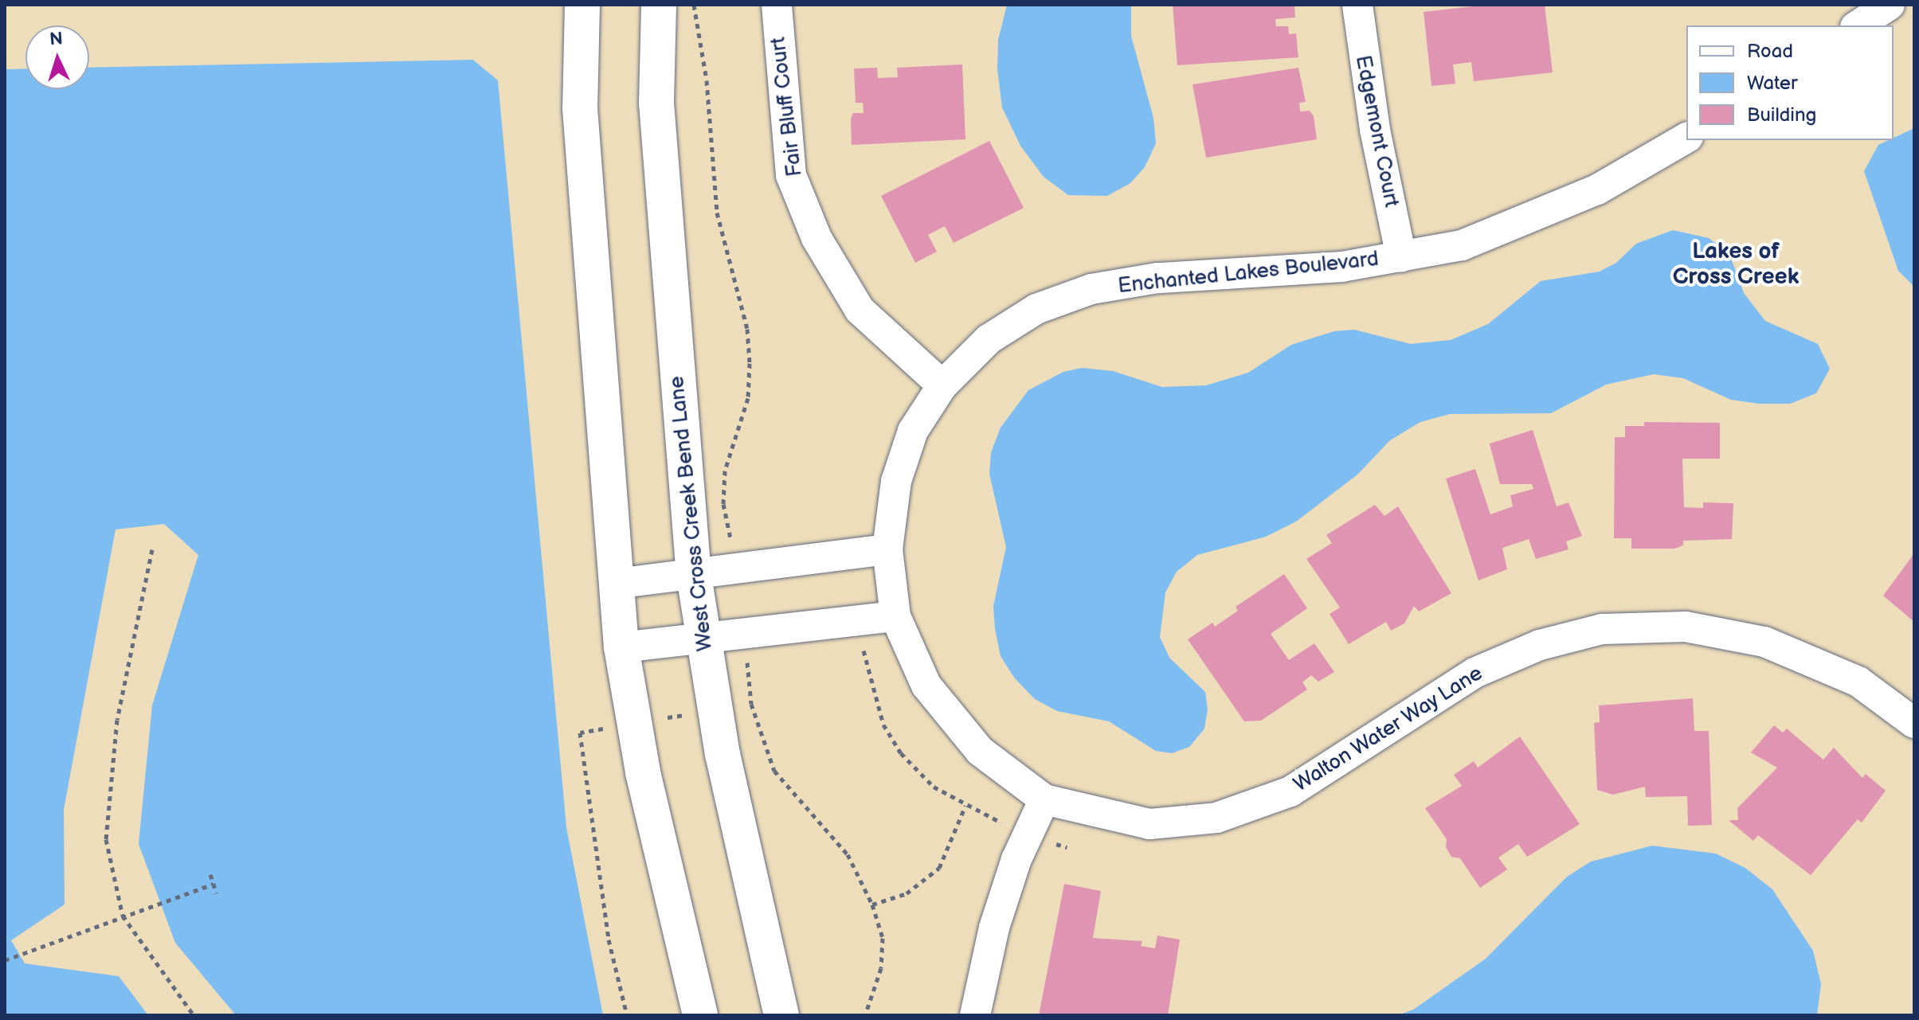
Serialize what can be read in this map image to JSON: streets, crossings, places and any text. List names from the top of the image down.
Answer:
{
  "streets": {
    "main road": ["West Cross Creek Bend Lane"],
    "street": [
      "Fair Bluff Court",
      "Edgemont Court",
      "Enchanted Lakes Boulevard",
      "Walton Water Way Lane"
    ]
  },
  "crossings": [
    ["Fair Bluff Court", "Enchanted Lakes Boulevard"],
    ["Edgemont Court", "Enchanted Lakes Boulevard"],
    ["Enchanted Lakes Boulevard", "Walton Water Way Lane"]
  ],
  "districts": ["Lakes of Cross Creek"],
  "legend": ["Road", "Water", "Building"],
  "north": "top"
}
